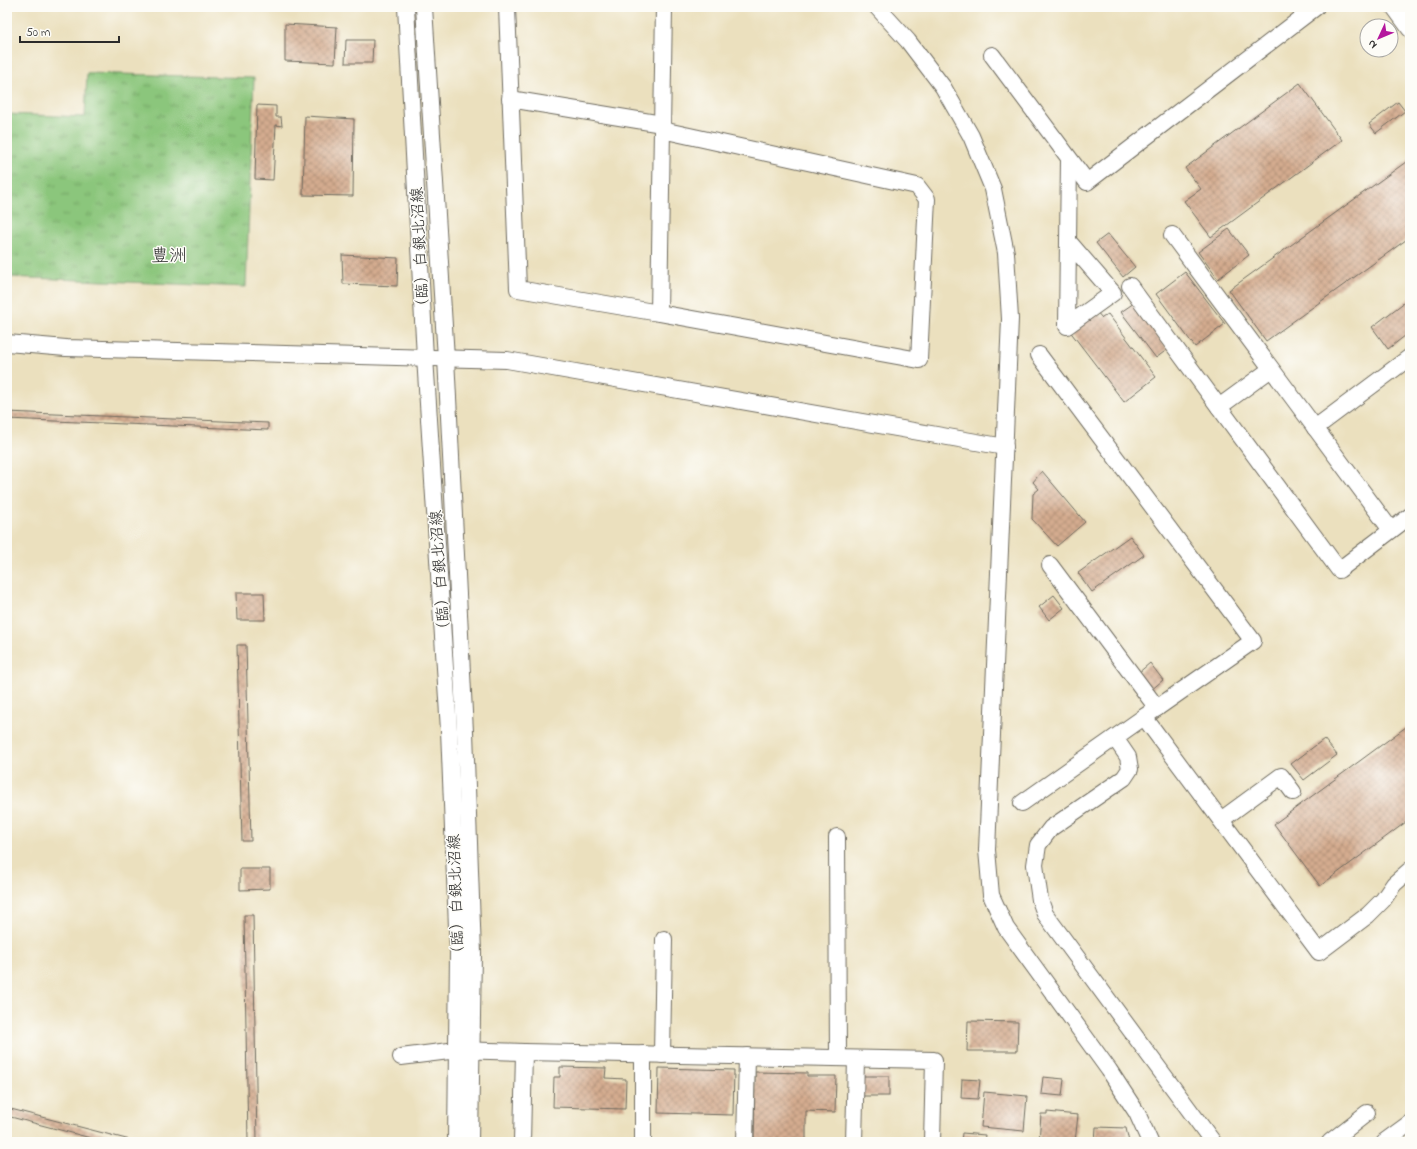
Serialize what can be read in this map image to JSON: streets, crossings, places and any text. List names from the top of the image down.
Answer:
{
  "streets": {
    "street": ["（臨）白銀北沼線"]
  },
  "districts": ["豊洲"],
  "scale_bar": "50 m",
  "north": "bottom left"
}
